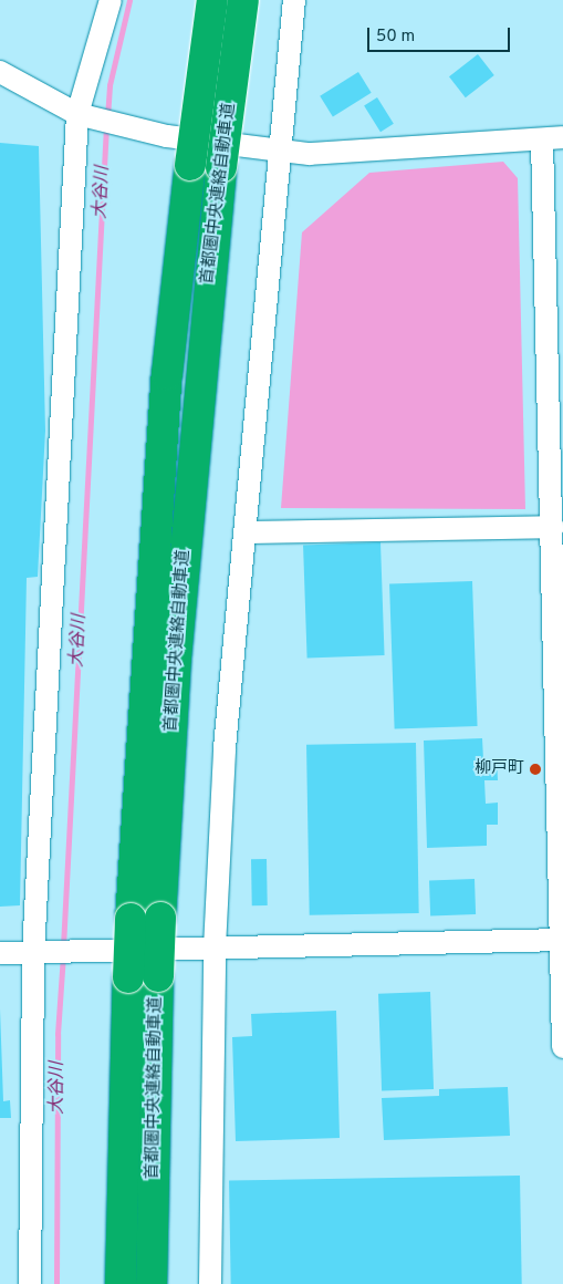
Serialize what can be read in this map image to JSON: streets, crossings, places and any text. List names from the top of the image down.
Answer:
{
  "streets": {
    "highway": ["首都圏中央連絡自動車道"]
  },
  "water": ["大谷川"],
  "places": ["柳戸町"],
  "scale_bar": "50 m"
}
